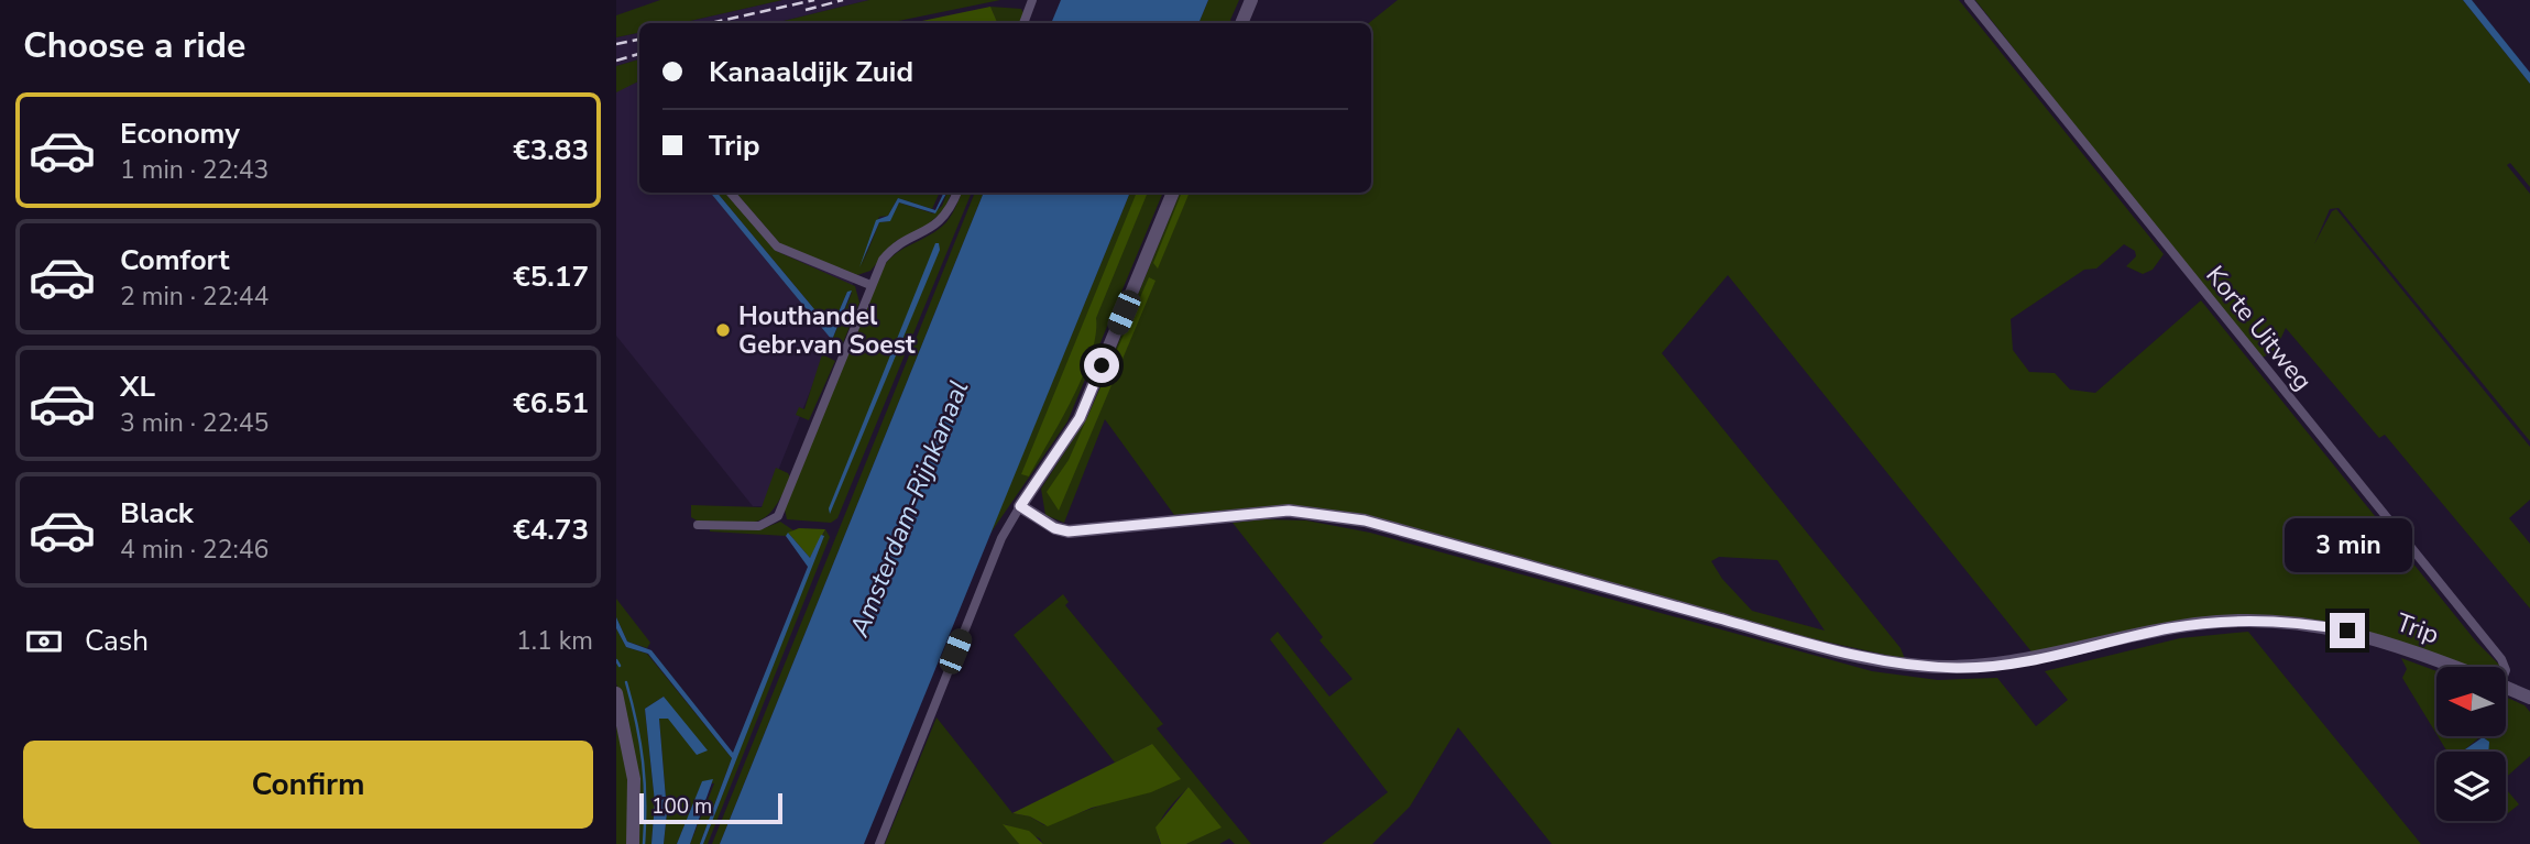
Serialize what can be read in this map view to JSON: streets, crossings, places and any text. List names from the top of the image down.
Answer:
{
  "streets": {
    "street": ["Korte Uitweg", "Trip"]
  },
  "water": ["Amsterdam-Rijnkanaal"],
  "places": ["Houthandel Gebr.van Soest"],
  "scale_bar": "100 m",
  "north": "left",
  "page": {
    "heading": "Choose a ride",
    "banner": ["Kanaaldijk Zuid", "Trip"],
    "list": [
      {
        "name": "Economy",
        "note": "1 min · 22:43",
        "value": "€3.83"
      },
      {
        "name": "Comfort",
        "note": "2 min · 22:44",
        "value": "€5.17"
      },
      {
        "name": "XL",
        "note": "3 min · 22:45",
        "value": "€6.51"
      },
      {
        "name": "Black",
        "note": "4 min · 22:46",
        "value": "€4.73"
      }
    ],
    "bubble": "3 min",
    "pay": ["Cash", "1.1 km"],
    "buttons": "Confirm",
    "scale": "100 m"
  }
}
